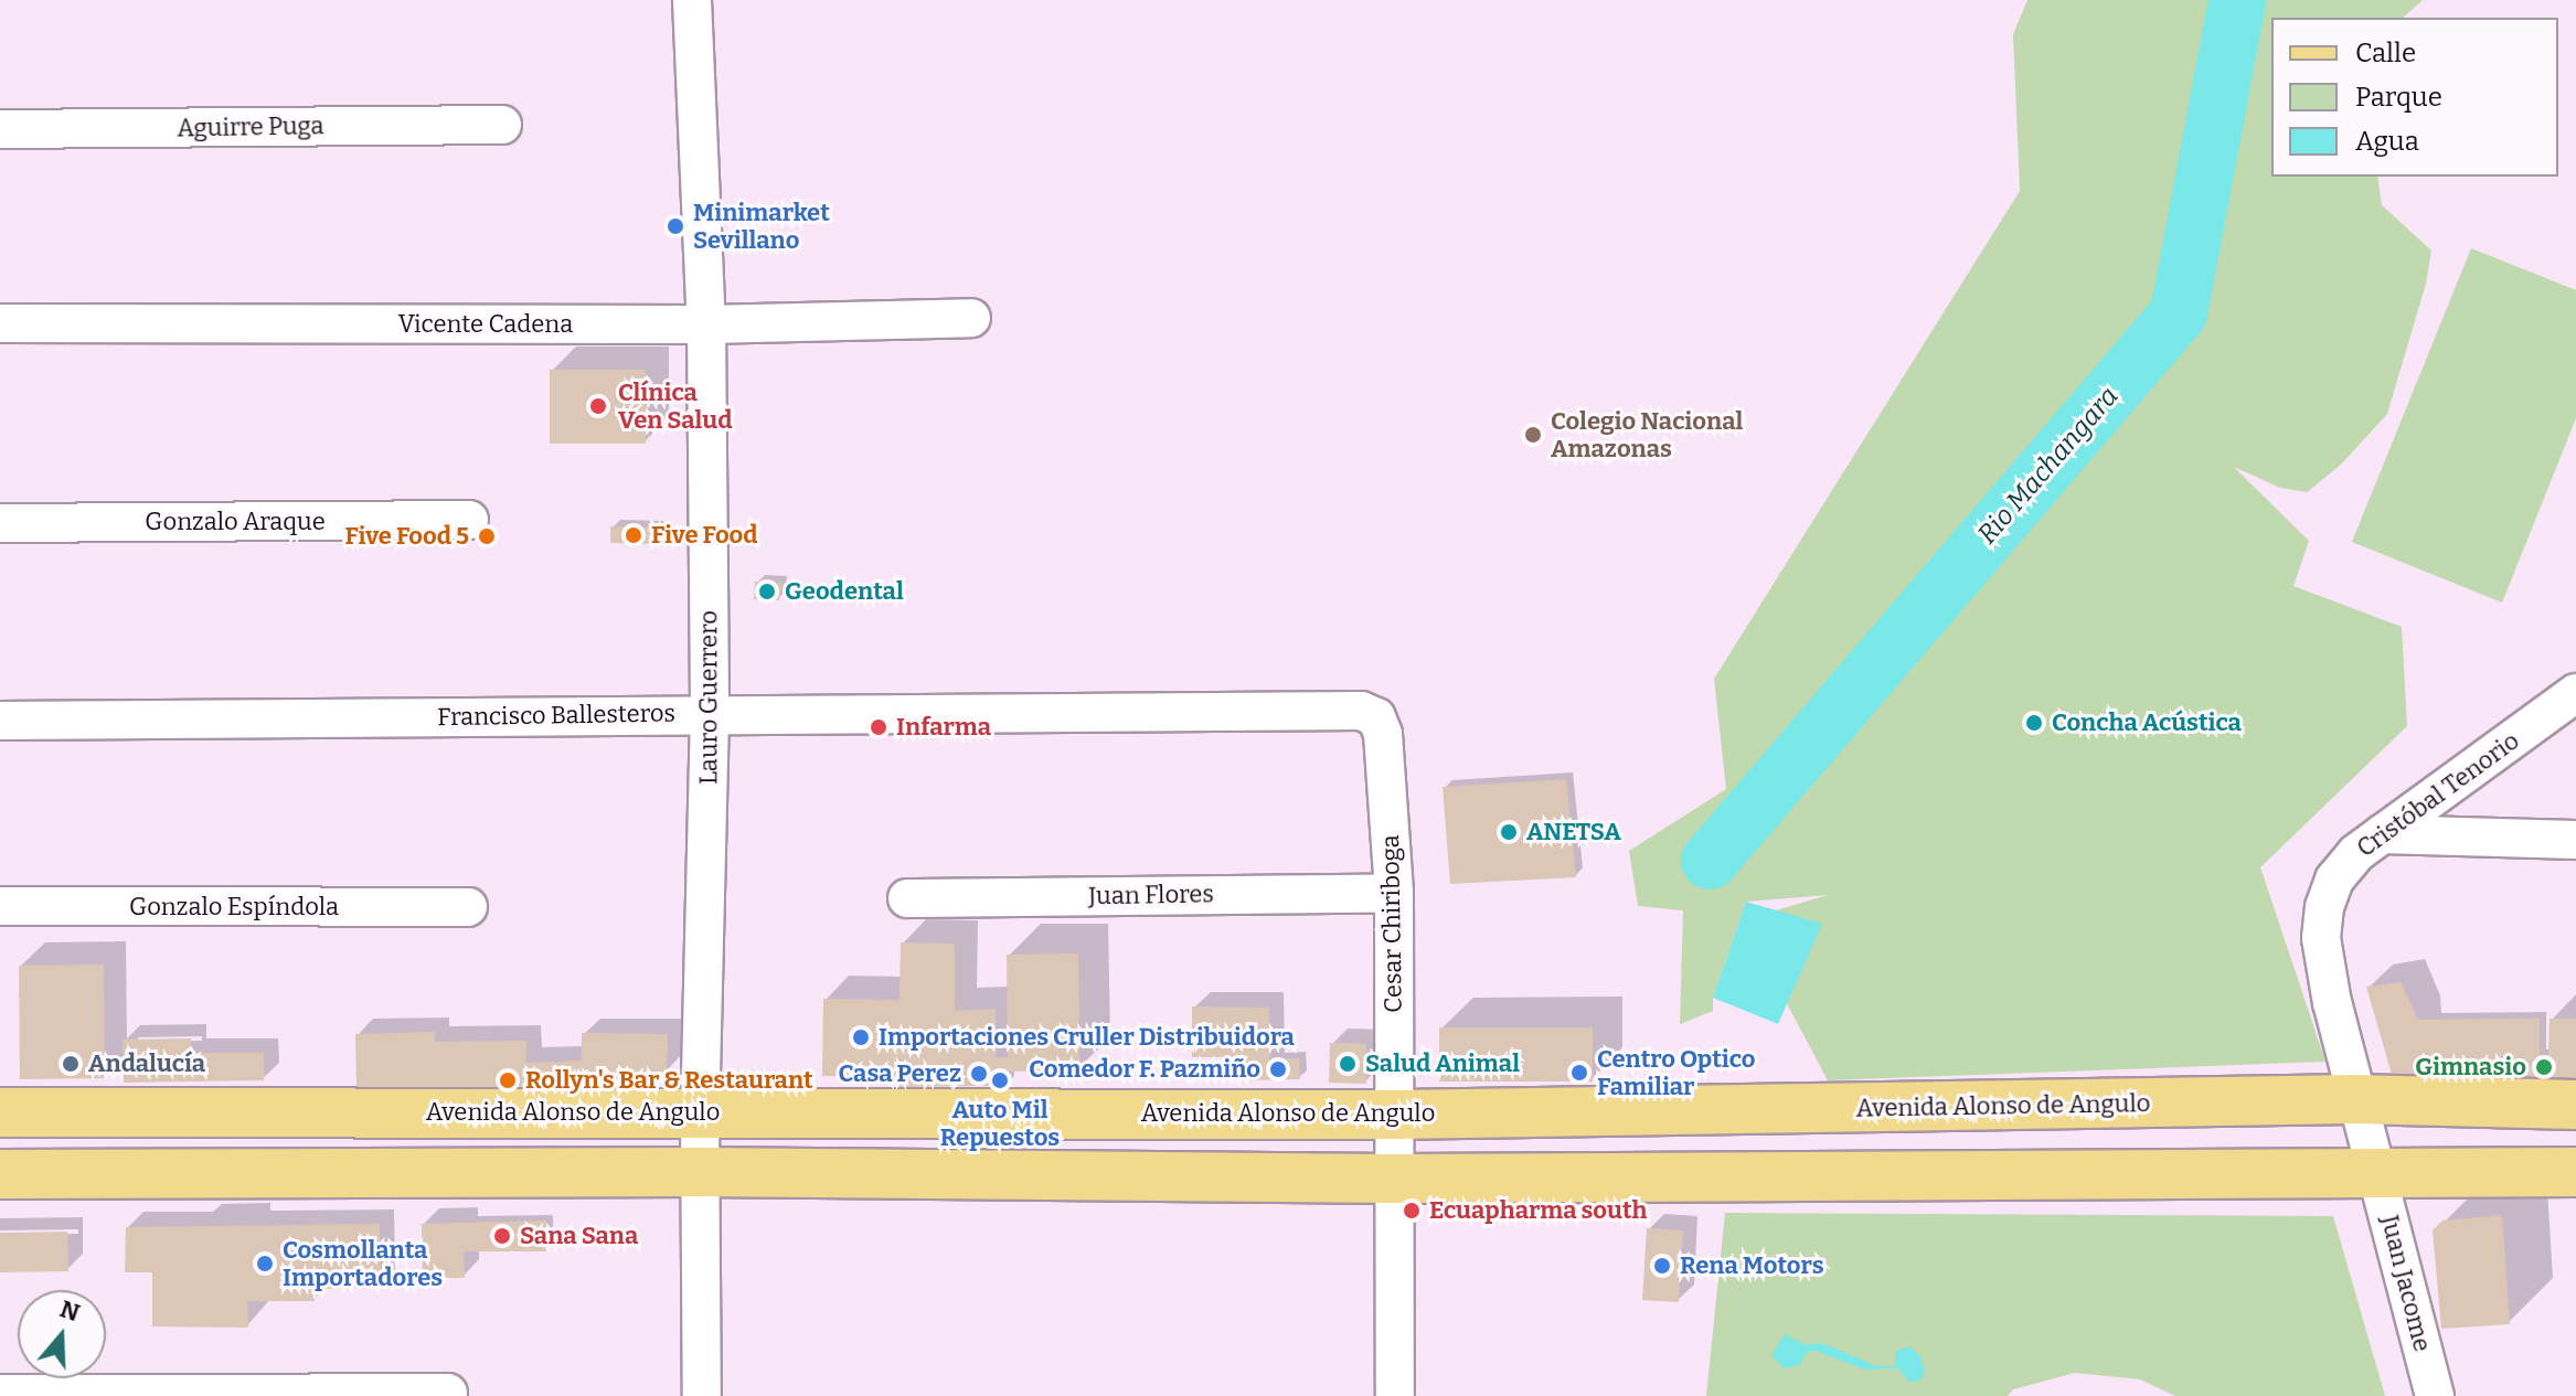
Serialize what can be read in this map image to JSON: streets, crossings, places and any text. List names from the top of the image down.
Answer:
{
  "streets": {
    "main road": ["Avenida Alonso de Angulo"],
    "street": [
      "Aguirre Puga",
      "Vicente Cadena",
      "Gonzalo Araque",
      "Lauro Guerrero",
      "Francisco Ballesteros",
      "Cristóbal Tenorio",
      "Juan Flores",
      "Gonzalo Espíndola",
      "Cesar Chiriboga",
      "Juan Jacome"
    ]
  },
  "crossings": [
    ["Vicente Cadena", "Lauro Guerrero"],
    ["Lauro Guerrero", "Francisco Ballesteros"],
    ["Lauro Guerrero", "Avenida Alonso de Angulo"],
    ["Francisco Ballesteros", "Cesar Chiriboga"],
    ["Cristóbal Tenorio", "Avenida Alonso de Angulo"],
    ["Cristóbal Tenorio", "Juan Jacome"],
    ["Juan Flores", "Cesar Chiriboga"],
    ["Cesar Chiriboga", "Avenida Alonso de Angulo"]
  ],
  "water": ["Rio Machangara"],
  "places": [
    "Minimarket Sevillano",
    "Clínica Ven Salud",
    "Colegio Nacional Amazonas",
    "Five Food",
    "Five Food 5",
    "Geodental",
    "Concha Acústica",
    "Infarma",
    "ANETSA",
    "Importaciones Cruller Distribuidora",
    "Andalucía",
    "Salud Animal",
    "Gimnasio",
    "Comedor F. Pazmiño",
    "Centro Optico Familiar",
    "Casa Perez",
    "Rollyn's Bar & Restaurant",
    "Auto Mil Repuestos",
    "Ecuapharma south",
    "Sana Sana",
    "Cosmollanta Importadores",
    "Rena Motors"
  ],
  "legend": ["Calle", "Parque", "Agua"],
  "north": "top"
}
